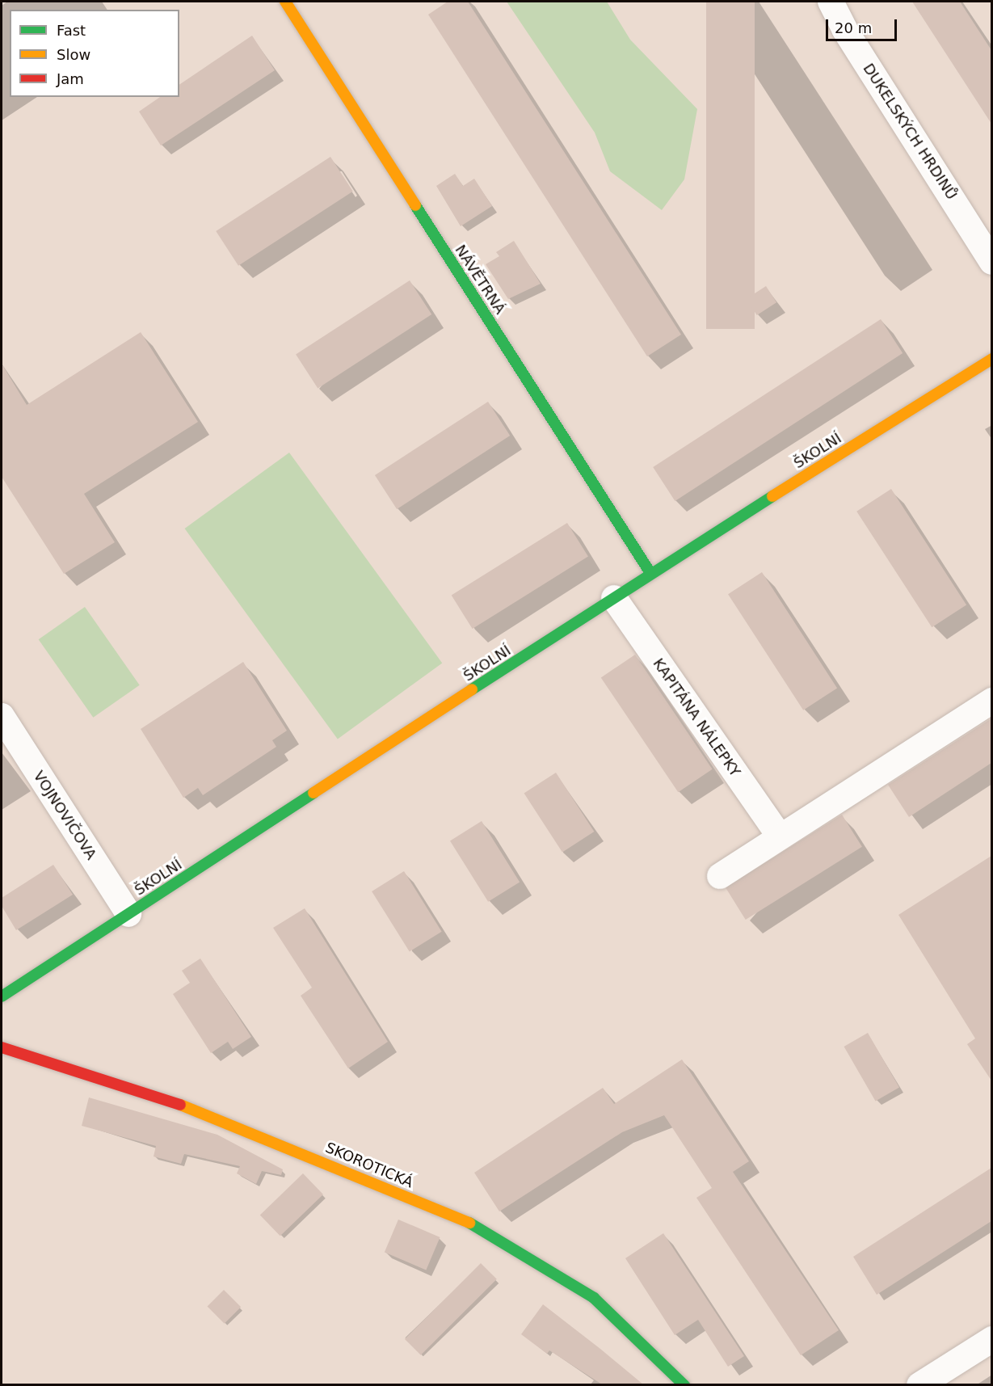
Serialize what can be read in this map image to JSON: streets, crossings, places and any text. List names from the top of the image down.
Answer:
{
  "streets": {
    "street": [
      "DUKELSKÝCH HRDINŮ",
      "NÁVĚTRNÁ",
      "ŠKOLNÍ",
      "KAPITÁNA NÁLEPKY",
      "VOJNOVIČOVA",
      "SKOROTICKÁ"
    ]
  },
  "crossings": [
    ["NÁVĚTRNÁ", "ŠKOLNÍ"],
    ["ŠKOLNÍ", "KAPITÁNA NÁLEPKY"],
    ["ŠKOLNÍ", "VOJNOVIČOVA"]
  ],
  "legend": ["Fast", "Slow", "Jam"],
  "scale_bar": "20 m"
}
